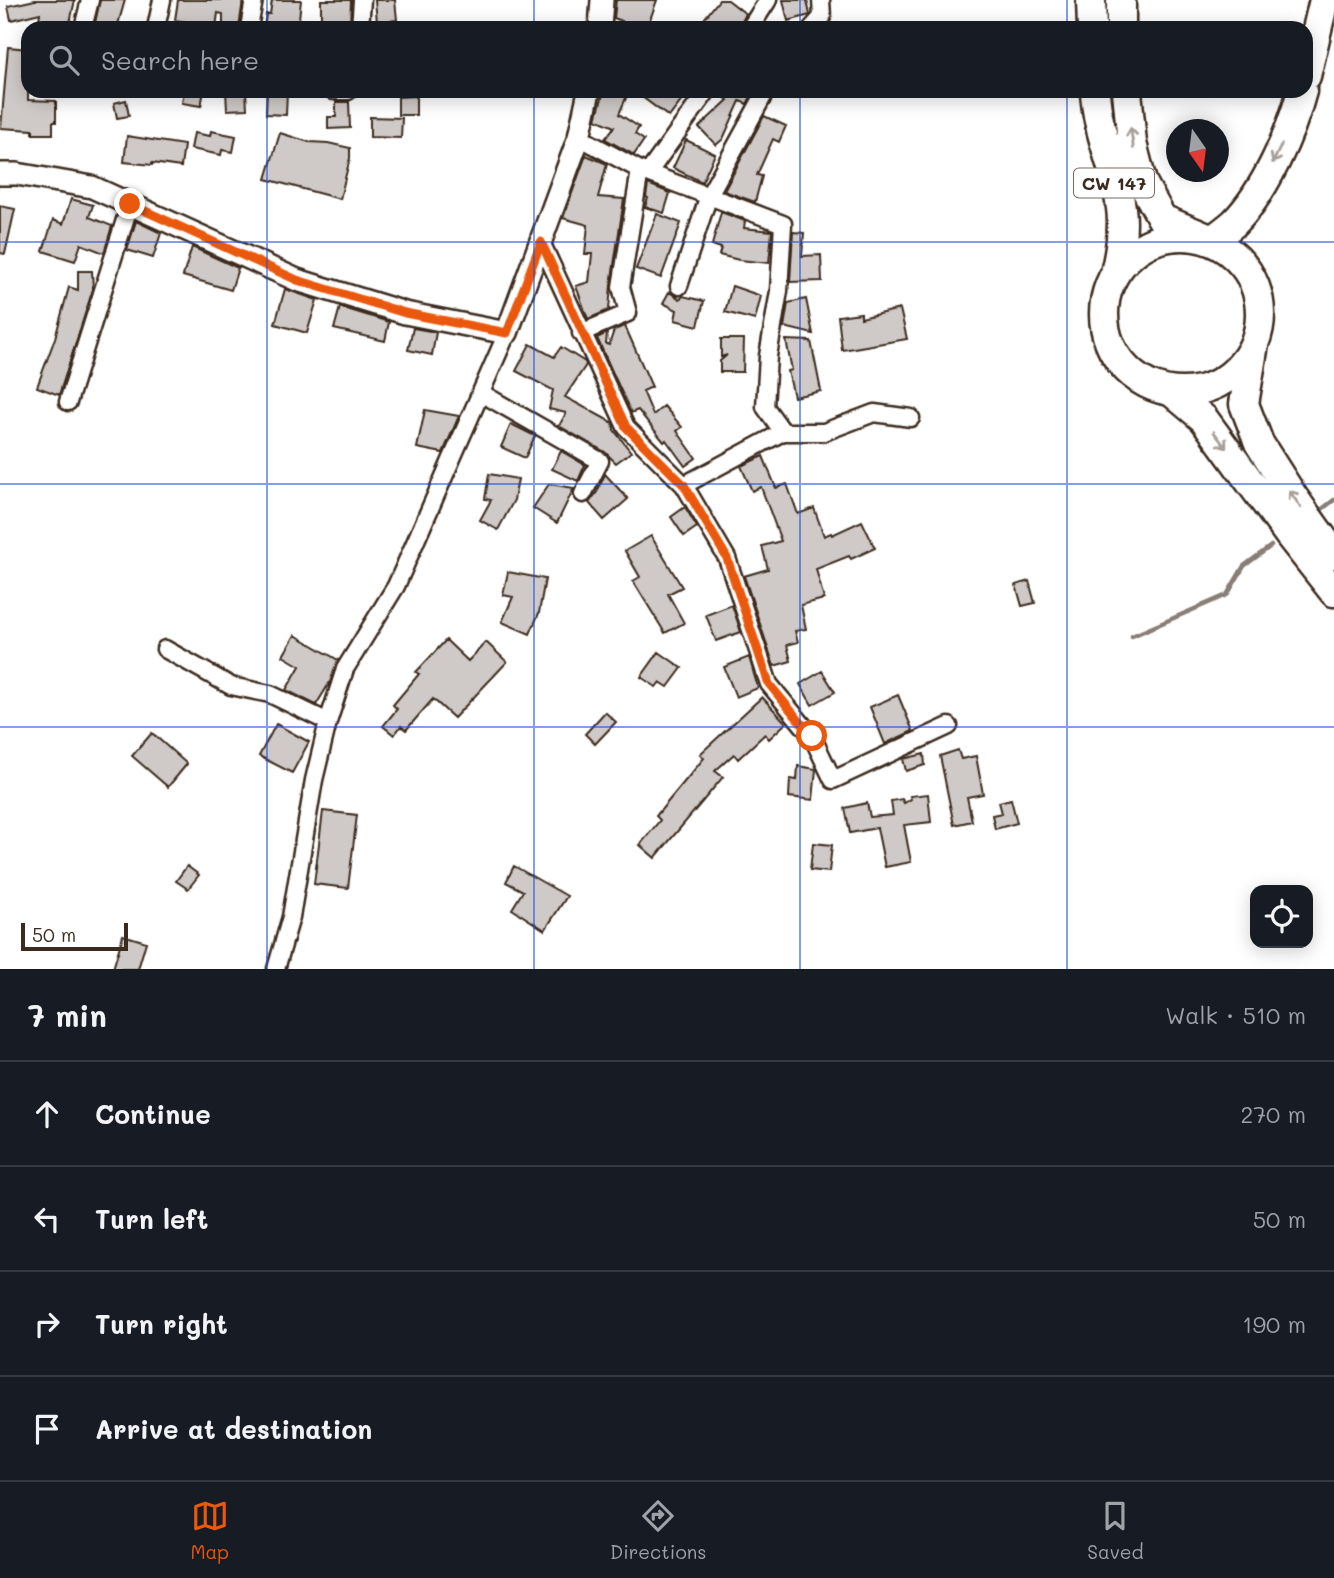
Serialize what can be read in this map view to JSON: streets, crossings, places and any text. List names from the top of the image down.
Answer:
{
  "streets": {
    "highway": ["CW 147"]
  },
  "scale_bar": "50 m",
  "north": "bottom",
  "page": {
    "search": "Search here",
    "scale": "50 m",
    "heading": ["7 min", "Walk · 510 m"],
    "list": [
      ["Continue", "270 m"],
      ["Turn left", "50 m"],
      ["Turn right", "190 m"],
      "Arrive at destination"
    ],
    "nav": ["Map", "Directions", "Saved"]
  }
}
